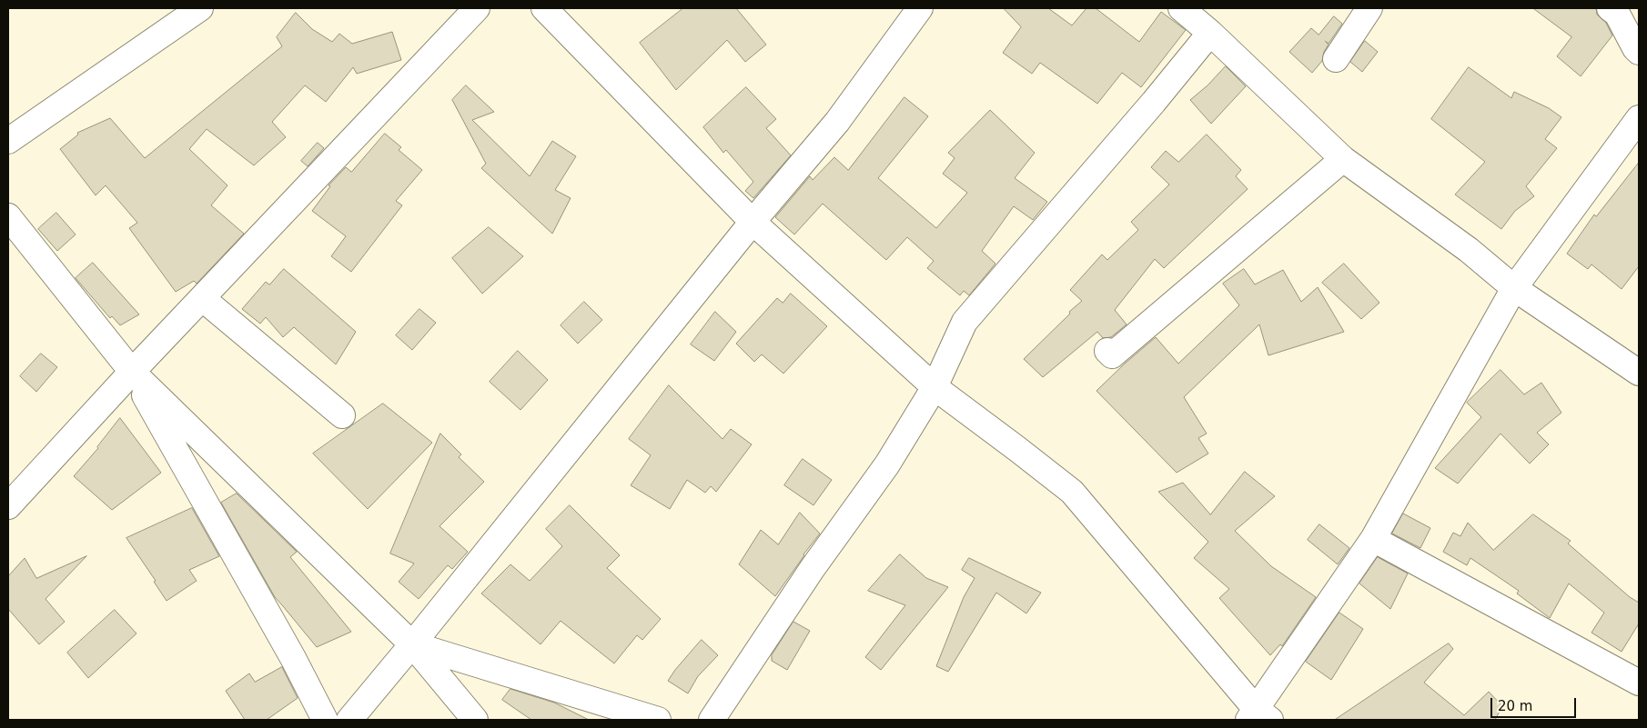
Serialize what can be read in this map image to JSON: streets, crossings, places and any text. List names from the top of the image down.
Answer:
{
  "scale_bar": "20 m"
}
